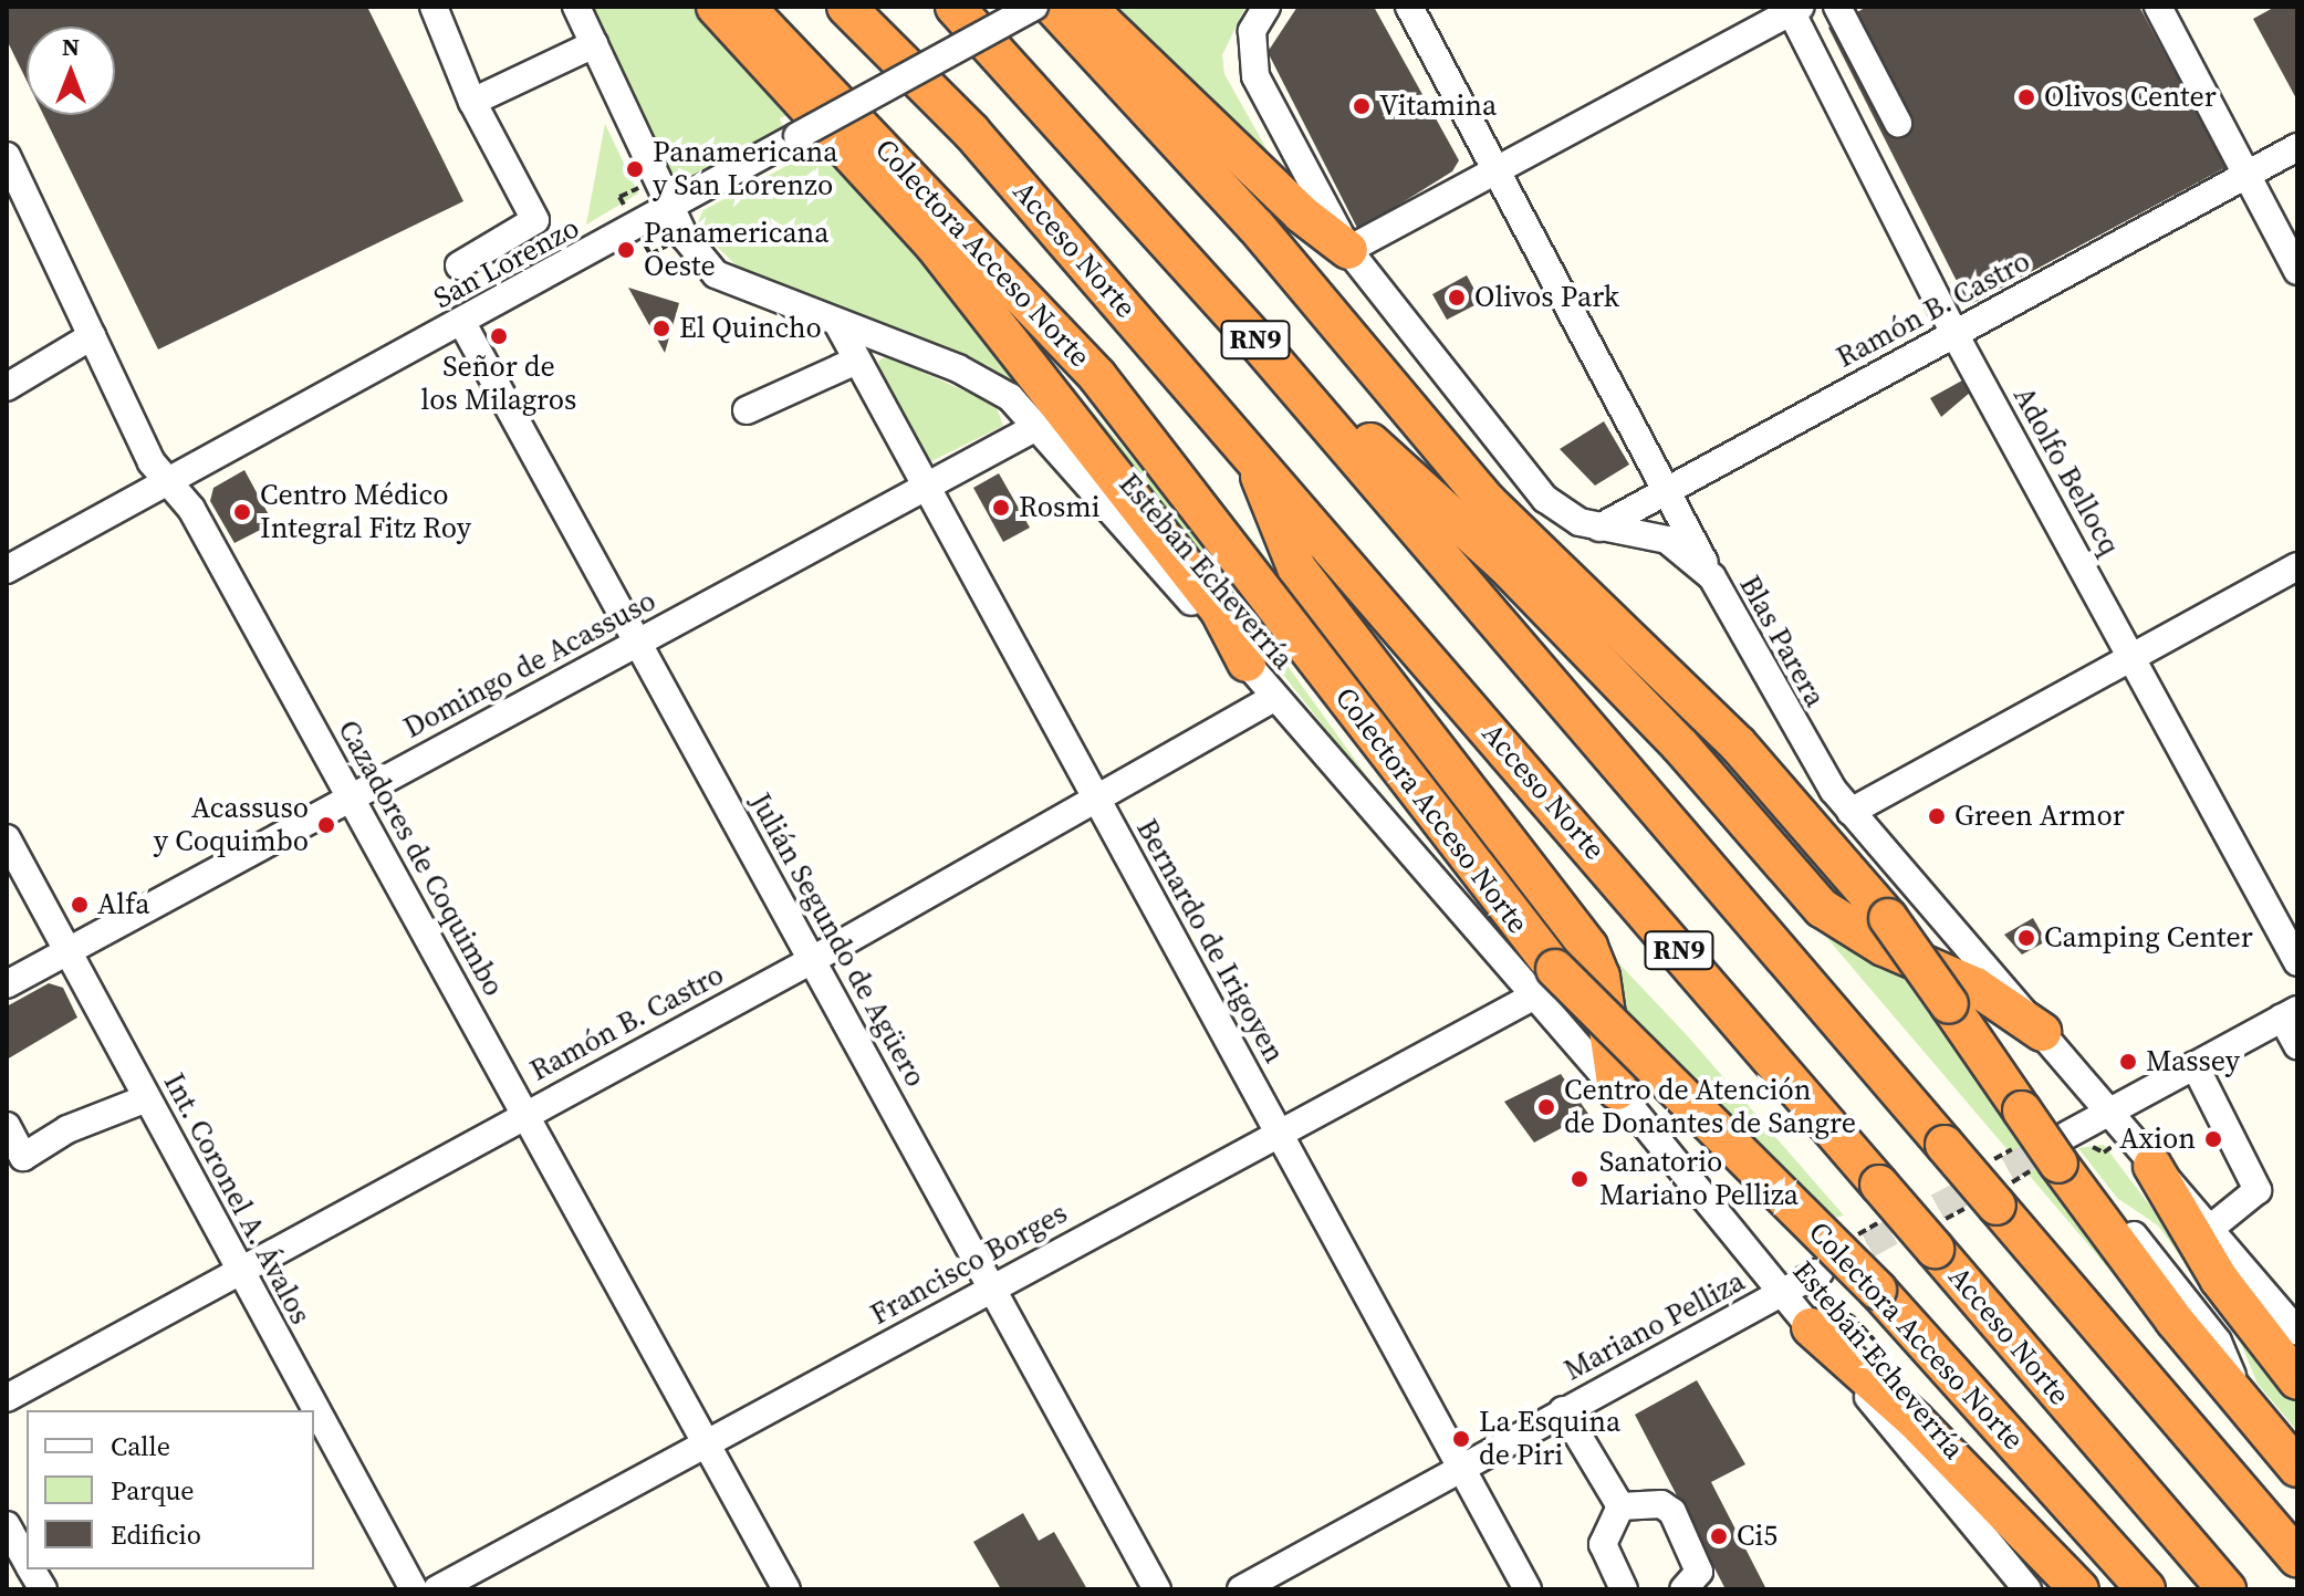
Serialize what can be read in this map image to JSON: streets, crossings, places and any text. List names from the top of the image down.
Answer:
{
  "streets": {
    "highway": ["Acceso Norte", "Colectora Acceso Norte", "RN9"],
    "street": [
      "San Lorenzo",
      "Ramón B. Castro",
      "Adolfo Bellocq",
      "Esteban Echeverría",
      "Blas Parera",
      "Domingo de Acassuso",
      "Cazadores de Coquimbo",
      "Julián Segundo de Agüero",
      "Bernardo de Irigoyen",
      "Int. Coronel A. Ávalos",
      "Francisco Borges",
      "Mariano Pelliza"
    ]
  },
  "crossings": [
    ["Colectora Acceso Norte", "Esteban Echeverría"],
    ["Colectora Acceso Norte", "Francisco Borges"],
    ["San Lorenzo", "Esteban Echeverría"],
    ["San Lorenzo", "Cazadores de Coquimbo"],
    ["San Lorenzo", "Julián Segundo de Agüero"],
    ["Ramón B. Castro", "Adolfo Bellocq"],
    ["Ramón B. Castro", "Esteban Echeverría"],
    ["Ramón B. Castro", "Blas Parera"],
    ["Ramón B. Castro", "Cazadores de Coquimbo"],
    ["Ramón B. Castro", "Julián Segundo de Agüero"],
    ["Ramón B. Castro", "Bernardo de Irigoyen"],
    ["Ramón B. Castro", "Int. Coronel A. Ávalos"],
    ["Esteban Echeverría", "Domingo de Acassuso"],
    ["Esteban Echeverría", "Bernardo de Irigoyen"],
    ["Esteban Echeverría", "Francisco Borges"],
    ["Esteban Echeverría", "Mariano Pelliza"],
    ["Domingo de Acassuso", "Cazadores de Coquimbo"],
    ["Domingo de Acassuso", "Julián Segundo de Agüero"],
    ["Domingo de Acassuso", "Bernardo de Irigoyen"],
    ["Domingo de Acassuso", "Int. Coronel A. Ávalos"],
    ["Cazadores de Coquimbo", "Francisco Borges"],
    ["Julián Segundo de Agüero", "Francisco Borges"],
    ["Bernardo de Irigoyen", "Francisco Borges"],
    ["Bernardo de Irigoyen", "Mariano Pelliza"]
  ],
  "places": [
    "Olivos Center",
    "Vitamina",
    "Panamericana y San Lorenzo",
    "Panamericana Oeste",
    "Olivos Park",
    "El Quincho",
    "Señor de los Milagros",
    "Rosmi",
    "Centro Médico Integral Fitz Roy",
    "Green Armor",
    "Acassuso y Coquimbo",
    "Alfa",
    "Camping Center",
    "Massey",
    "Centro de Atención de Donantes de Sangre",
    "Axion",
    "Sanatorio Mariano Pelliza",
    "La Esquina de Piri",
    "Ci5"
  ],
  "legend": ["Calle", "Parque", "Edificio"],
  "north": "top"
}
